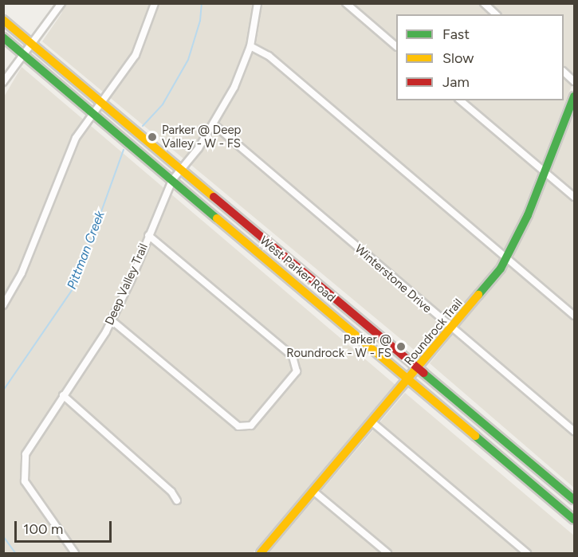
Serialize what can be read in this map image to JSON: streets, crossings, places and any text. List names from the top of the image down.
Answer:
{
  "streets": {
    "main road": ["West Parker Road", "Roundrock Trail"],
    "street": ["Winterstone Drive", "Deep Valley Trail"]
  },
  "crossings": [
    ["West Parker Road", "Deep Valley Trail"],
    ["West Parker Road", "Roundrock Trail"],
    ["Winterstone Drive", "Deep Valley Trail"],
    ["Winterstone Drive", "Roundrock Trail"]
  ],
  "water": ["Pittman Creek"],
  "places": ["Parker @ Deep Valley - W - FS", "Parker @ Roundrock - W - FS"],
  "legend": ["Fast", "Slow", "Jam"],
  "scale_bar": "100 m"
}
